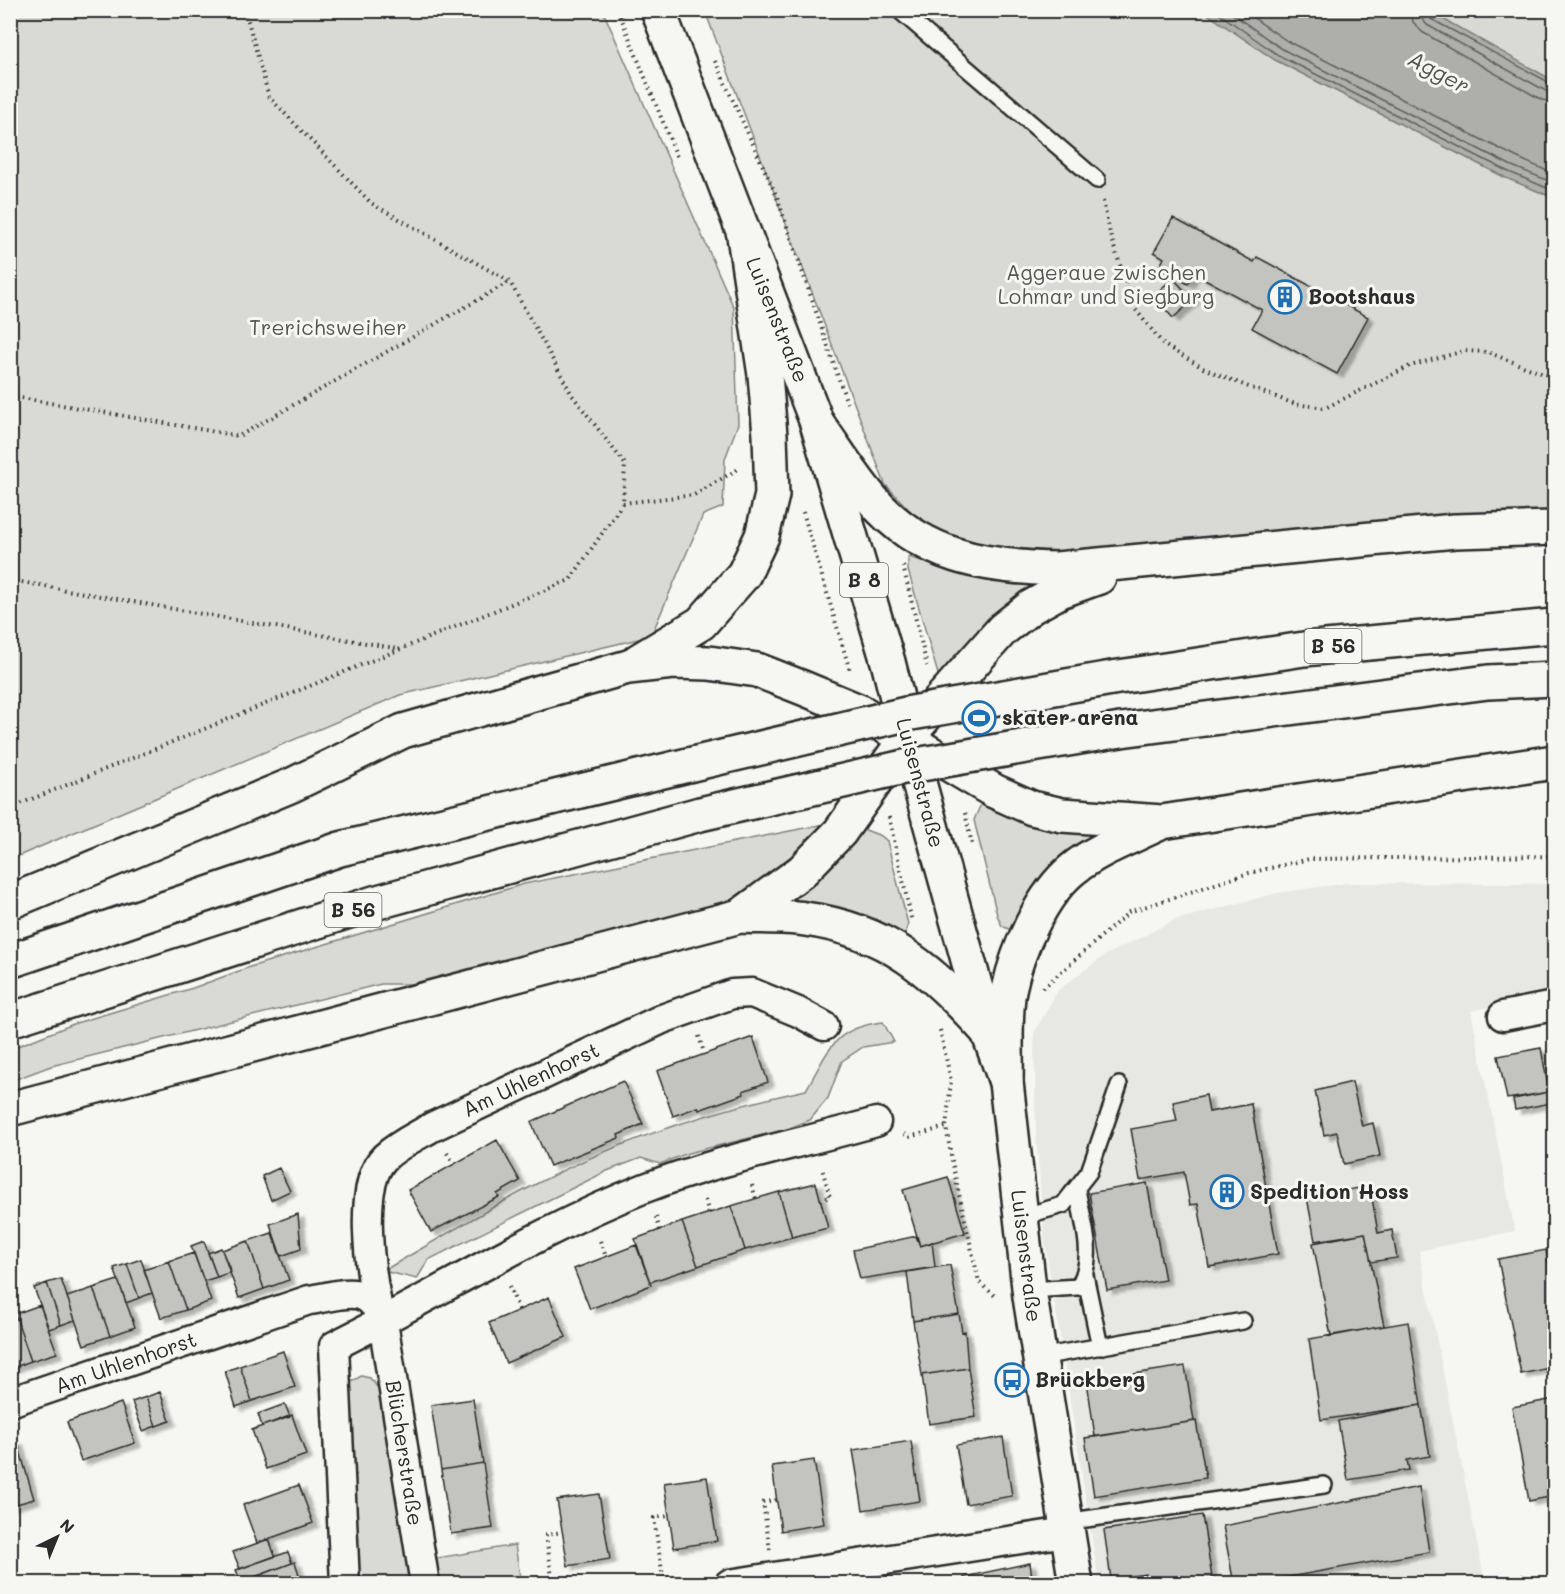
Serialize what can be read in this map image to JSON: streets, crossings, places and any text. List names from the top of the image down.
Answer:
{
  "streets": {
    "main road": ["Luisenstraße", "B 8", "B 56"],
    "street": ["Am Uhlenhorst", "Blücherstraße"]
  },
  "crossings": [
    ["Am Uhlenhorst", "Blücherstraße"]
  ],
  "water": ["Agger"],
  "parks": ["Aggeraue zwischen Lohmar und Siegburg", "Trerichsweiher"],
  "places": {
    "building": ["Bootshaus", "Spedition Hoss"],
    "sports": ["skater arena"],
    "bus stop": ["Brückberg"]
  },
  "north": "top right"
}
